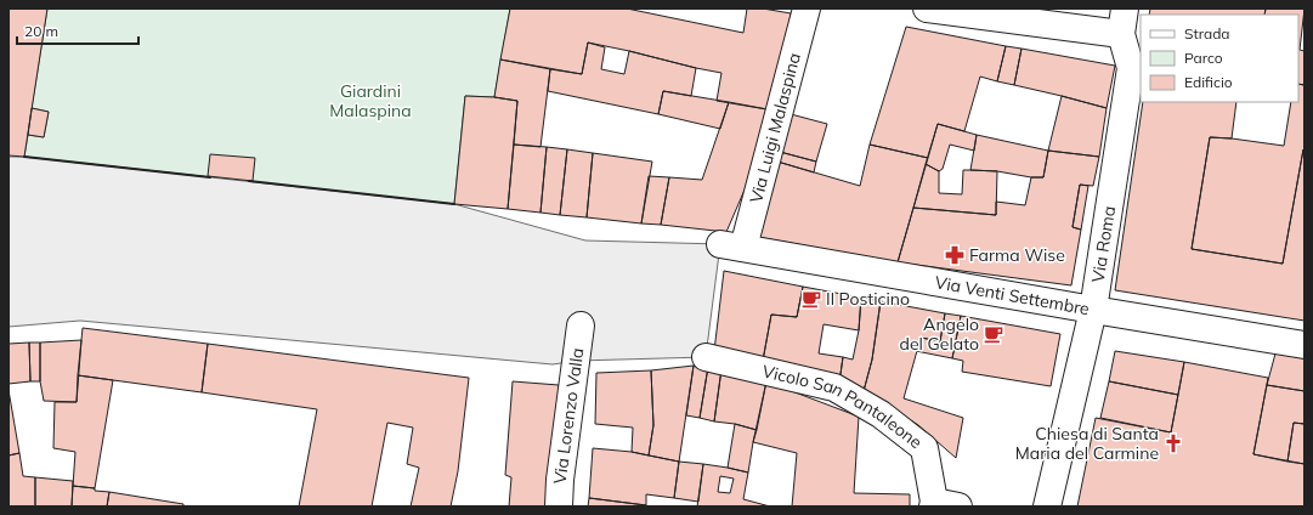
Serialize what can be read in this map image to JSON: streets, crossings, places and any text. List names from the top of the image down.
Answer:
{
  "streets": {
    "street": [
      "Via Luigi Malaspina",
      "Via Roma",
      "Via Venti Settembre",
      "Vicolo San Pantaleone",
      "Via Lorenzo Valla"
    ]
  },
  "crossings": [
    ["Via Luigi Malaspina", "Via Venti Settembre"],
    ["Via Roma", "Via Venti Settembre"]
  ],
  "parks": ["Giardini Malaspina"],
  "places": {
    "pharmacy": ["Farma Wise"],
    "cafe": ["Il Posticino", "Angelo del Gelato"],
    "church": ["Chiesa di Santa Maria del Carmine"]
  },
  "legend": ["Strada", "Parco", "Edificio"],
  "scale_bar": "20 m"
}
